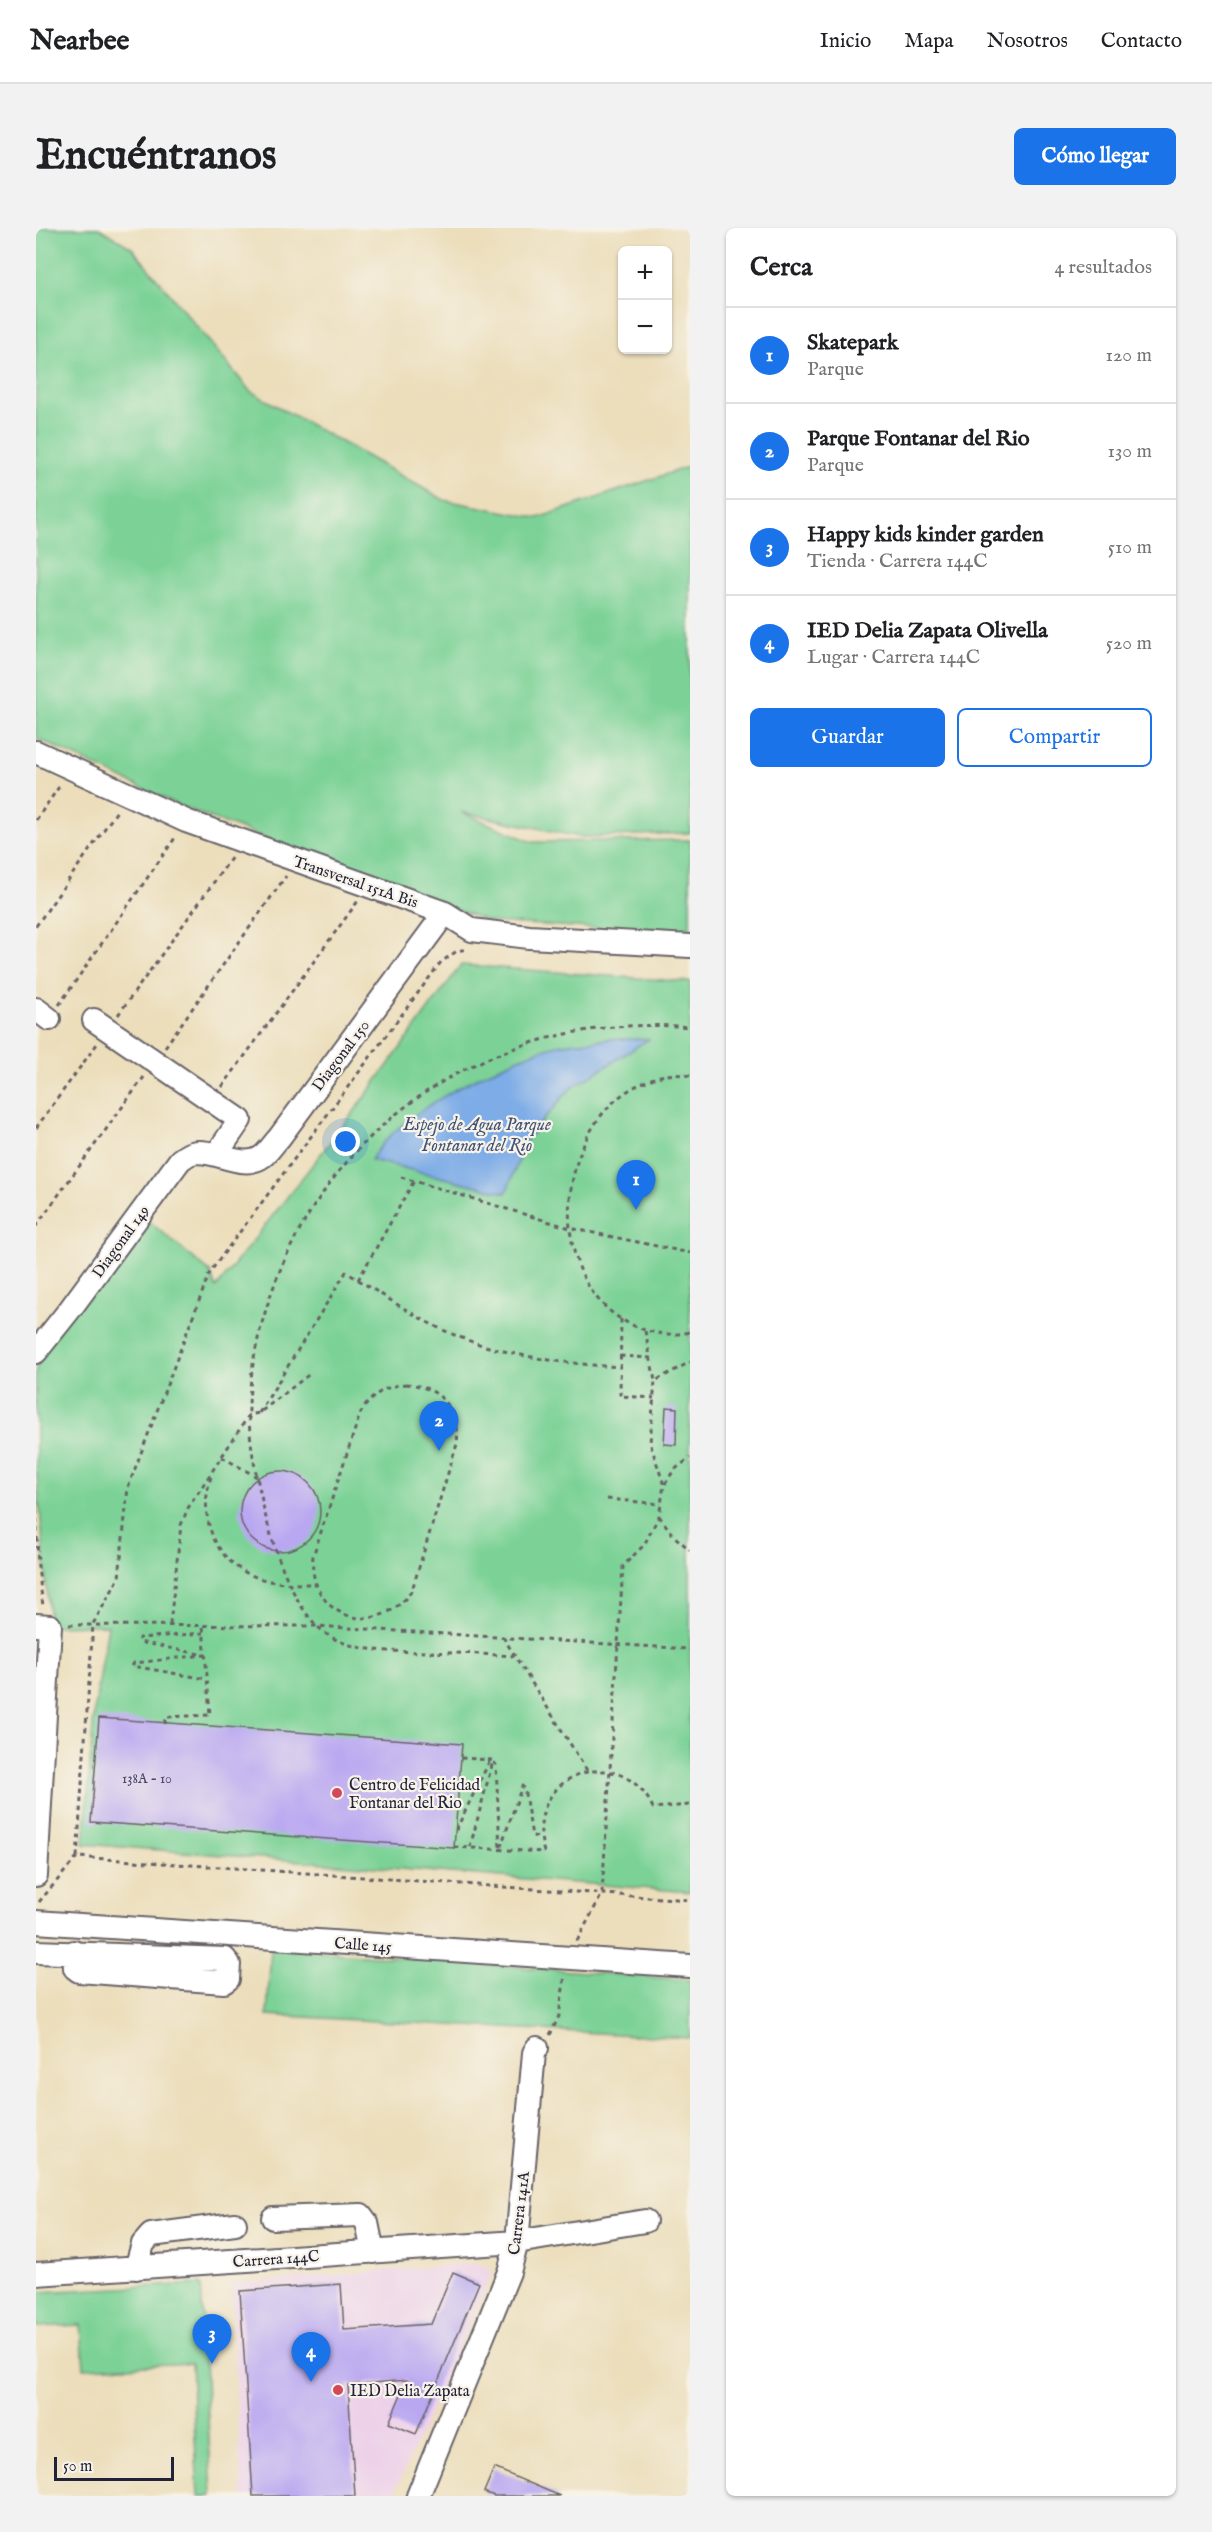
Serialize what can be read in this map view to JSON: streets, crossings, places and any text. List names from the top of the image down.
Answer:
{
  "streets": {
    "street": [
      "Transversal 151A Bis",
      "Diagonal 150",
      "Diagonal 149",
      "Calle 145",
      "Carrera 141A",
      "Carrera 144C"
    ]
  },
  "crossings": [
    ["Transversal 151A Bis", "Diagonal 150"],
    ["Diagonal 150", "Diagonal 149"],
    ["Carrera 141A", "Carrera 144C"]
  ],
  "water": ["Espejo de Agua Parque Fontanar del Rio"],
  "places": ["Centro de Felicidad Fontanar del Rio", "IED Delia Zapata"],
  "house_numbers": ["138A - 10"],
  "scale_bar": "50 m",
  "page": {
    "header": "Nearbee",
    "nav": [
      "Inicio",
      "Mapa",
      "Nosotros",
      "Contacto"
    ],
    "buttons": [
      "Cómo llegar",
      ["Guardar", "Compartir"]
    ],
    "title": "Encuéntranos",
    "heading": ["Cerca", "4 resultados"],
    "map_buttons": ["+", "−"],
    "list": [
      {
        "mark": "1",
        "name": "Skatepark",
        "note": "Parque",
        "value": "120 m"
      },
      {
        "mark": "2",
        "name": "Parque Fontanar del Rio",
        "note": "Parque",
        "value": "130 m"
      },
      {
        "mark": "3",
        "name": "Happy kids kinder garden",
        "note": "Tienda · Carrera 144C",
        "value": "510 m"
      },
      {
        "mark": "4",
        "name": "IED Delia Zapata Olivella",
        "note": "Lugar · Carrera 144C",
        "value": "520 m"
      }
    ],
    "pins": [
      "1",
      "2",
      "3",
      "4"
    ],
    "scale": "50 m"
  }
}
